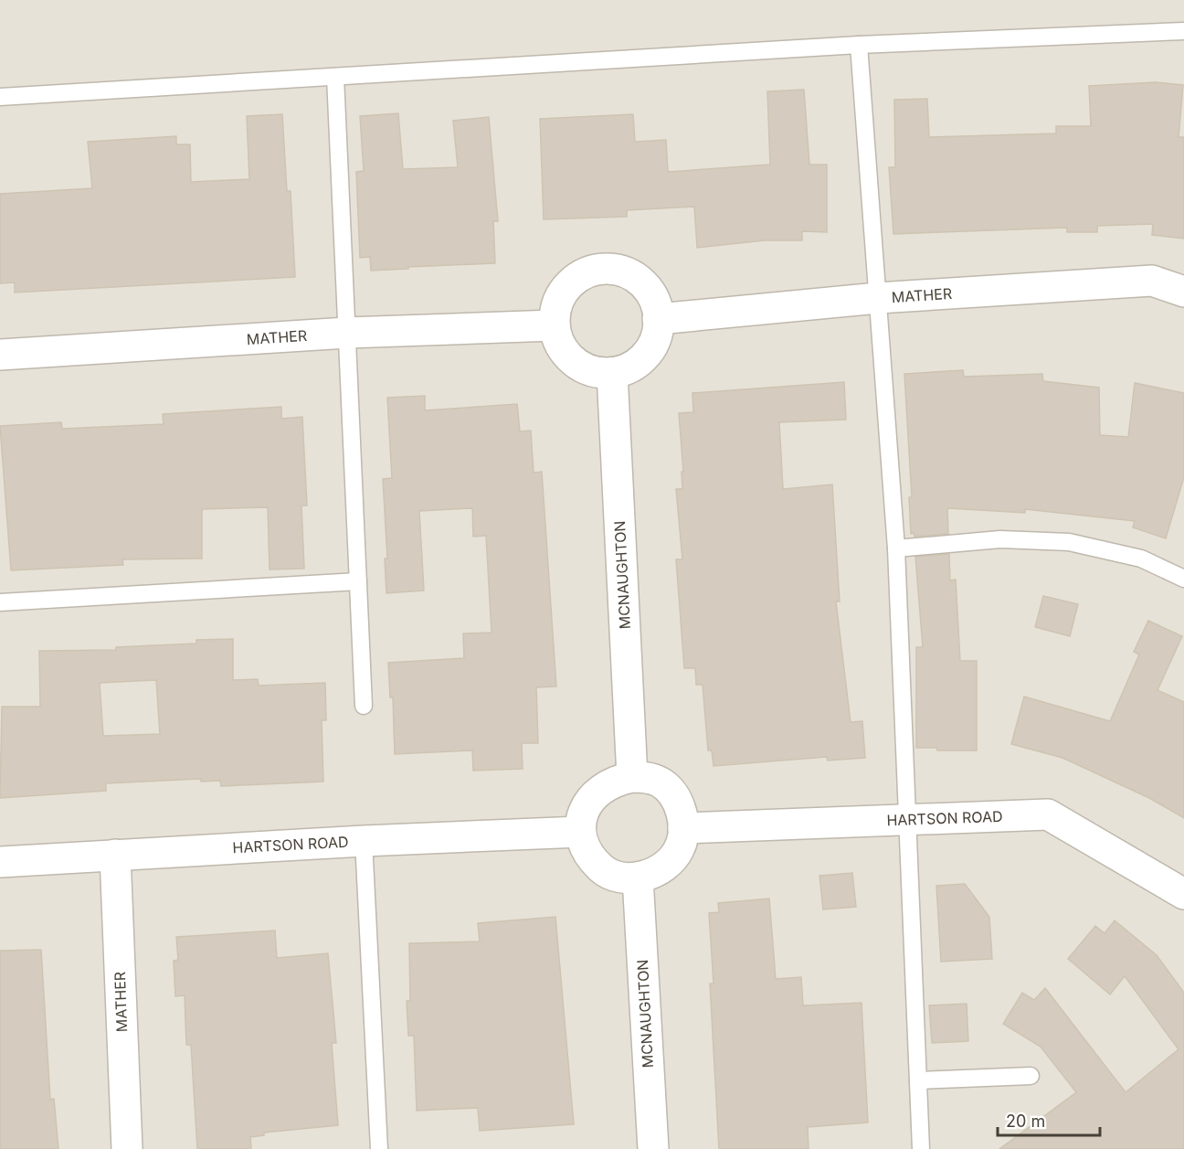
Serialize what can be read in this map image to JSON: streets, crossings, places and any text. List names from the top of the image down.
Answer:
{
  "streets": {
    "street": ["MATHER", "MCNAUGHTON", "HARTSON ROAD"]
  },
  "crossings": [
    ["MATHER", "MCNAUGHTON"],
    ["MATHER", "HARTSON ROAD"],
    ["MCNAUGHTON", "HARTSON ROAD"]
  ],
  "scale_bar": "20 m"
}
